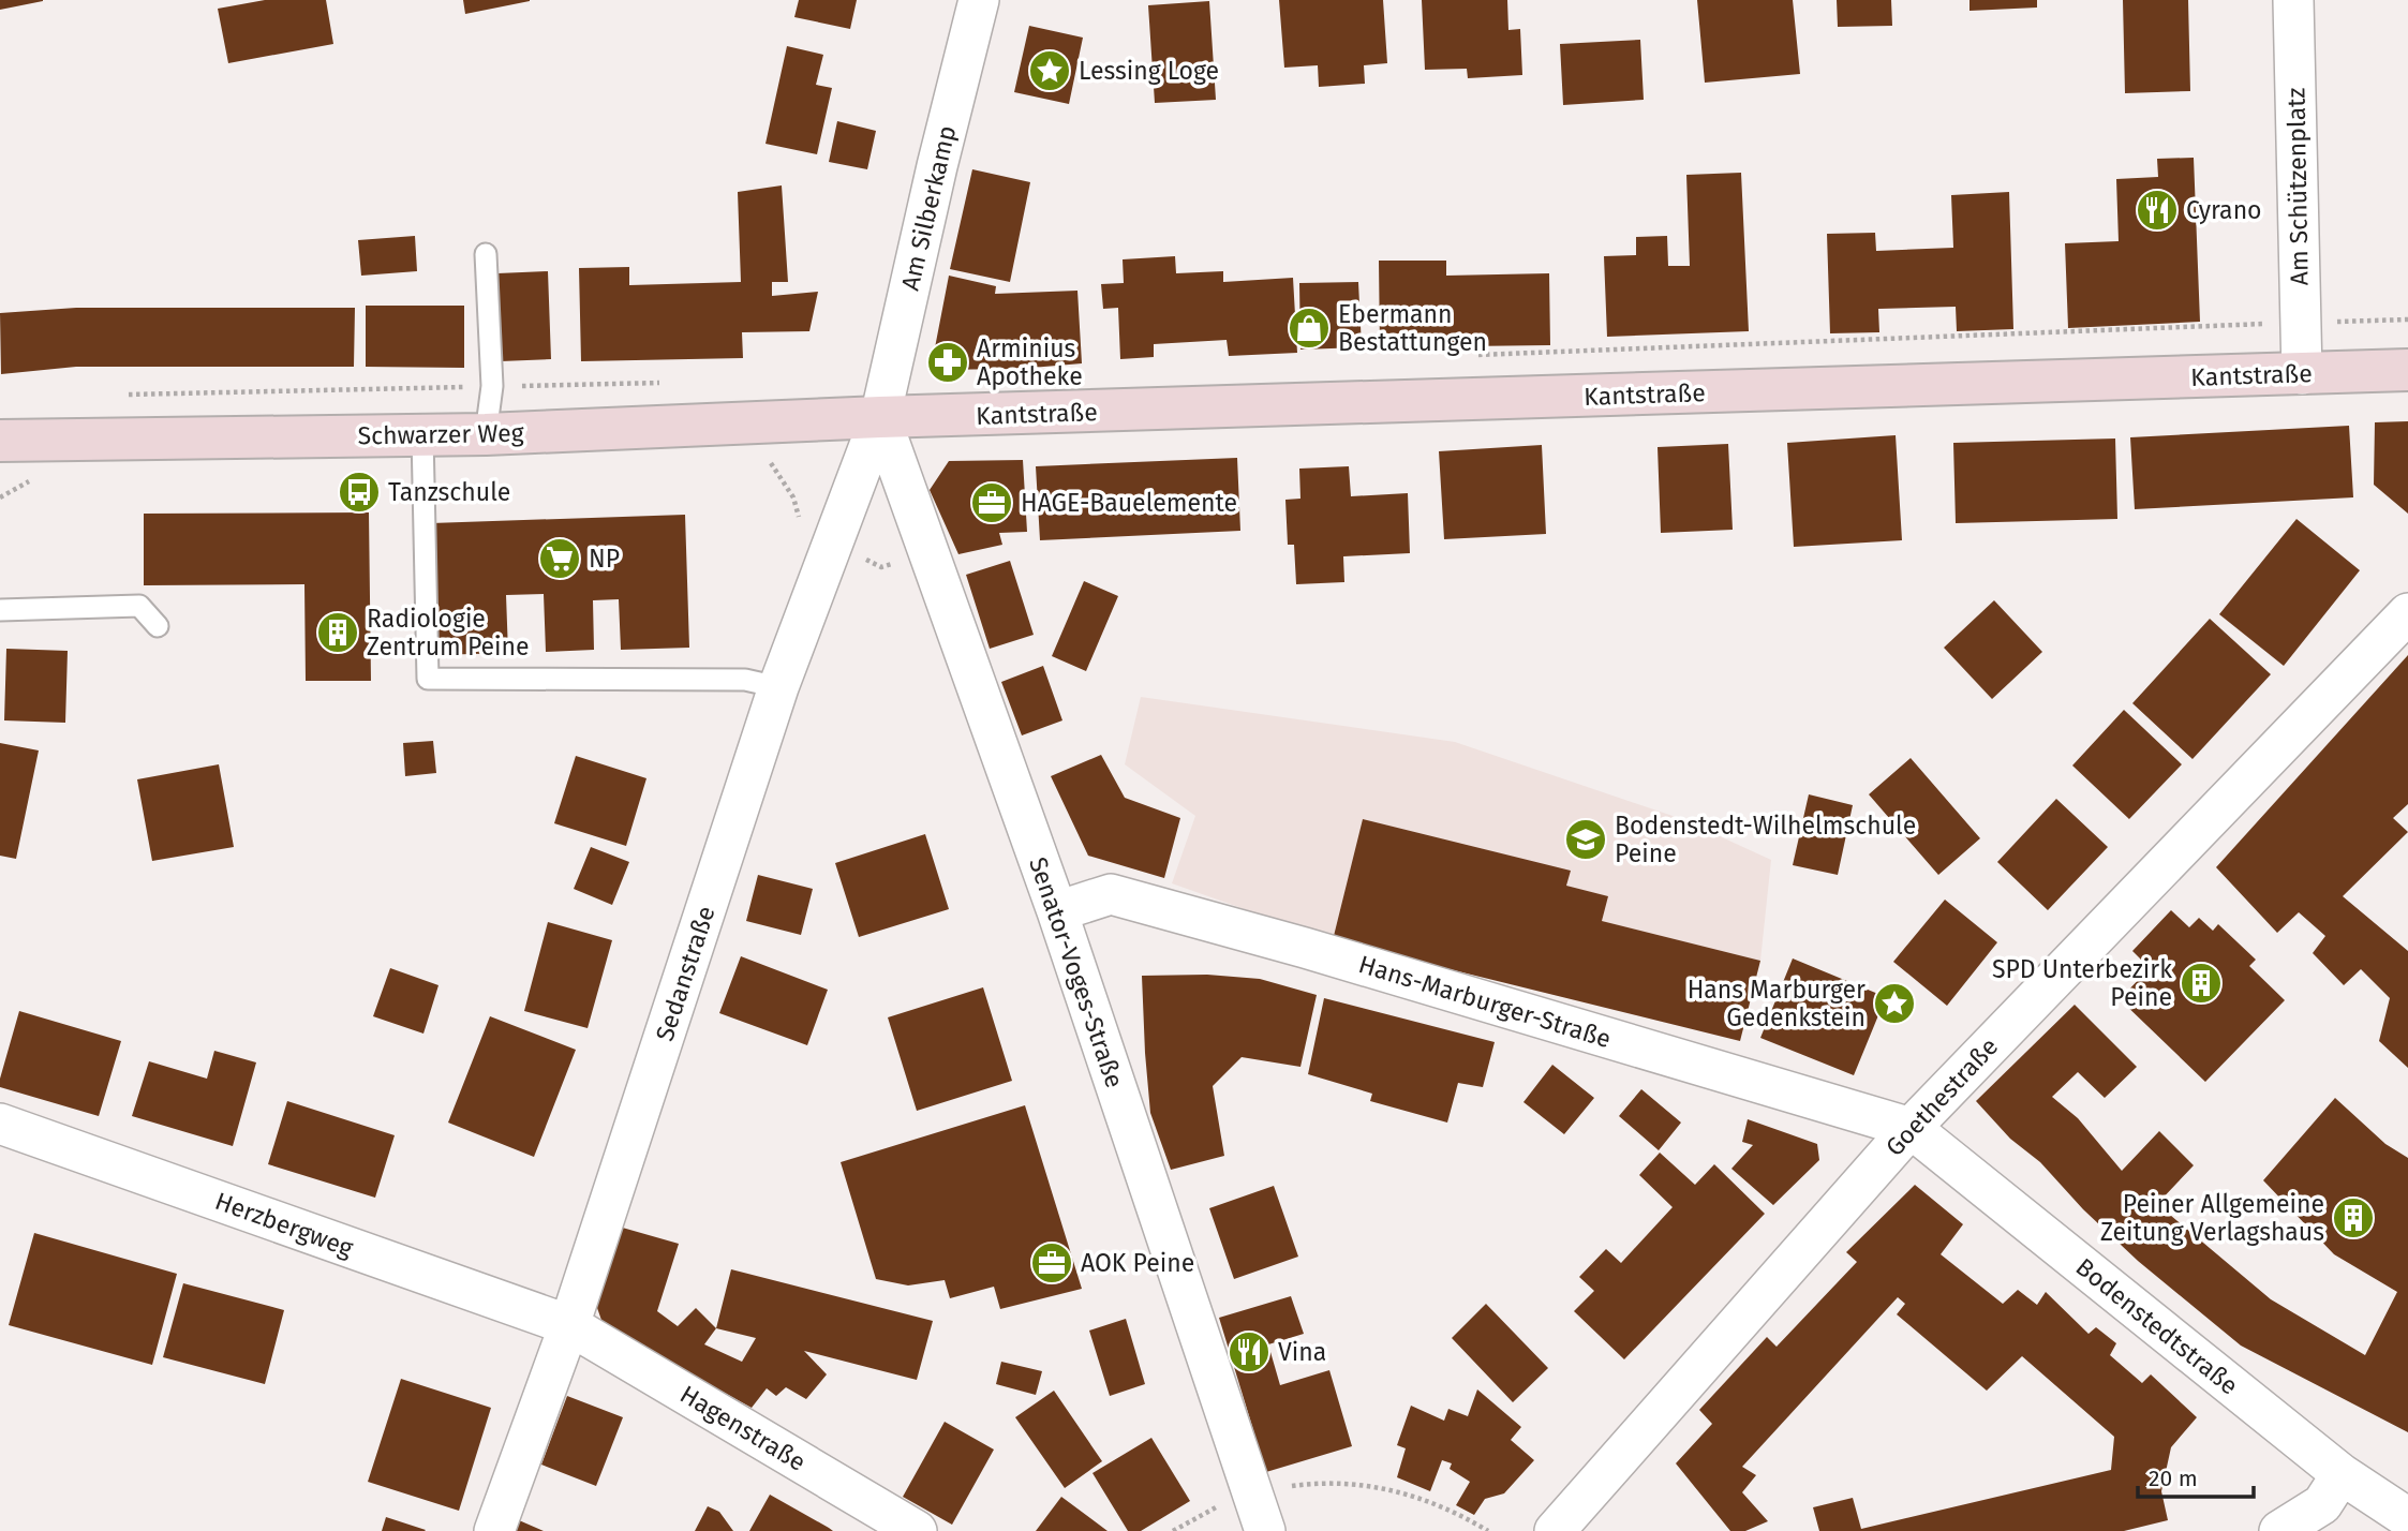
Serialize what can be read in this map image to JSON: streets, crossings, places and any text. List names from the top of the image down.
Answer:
{
  "streets": {
    "street": [
      "Am Schützenplatz",
      "Am Silberkamp",
      "Kantstraße",
      "Schwarzer Weg",
      "Senator-Voges-Straße",
      "Sedanstraße",
      "Hans-Marburger-Straße",
      "Goethestraße",
      "Herzbergweg",
      "Bodenstedtstraße",
      "Hagenstraße"
    ]
  },
  "crossings": [
    ["Am Schützenplatz", "Kantstraße"],
    ["Am Silberkamp", "Kantstraße"],
    ["Am Silberkamp", "Schwarzer Weg"],
    ["Am Silberkamp", "Senator-Voges-Straße"],
    ["Am Silberkamp", "Sedanstraße"],
    ["Kantstraße", "Schwarzer Weg"],
    ["Kantstraße", "Senator-Voges-Straße"],
    ["Kantstraße", "Sedanstraße"],
    ["Schwarzer Weg", "Senator-Voges-Straße"],
    ["Schwarzer Weg", "Sedanstraße"],
    ["Senator-Voges-Straße", "Sedanstraße"],
    ["Senator-Voges-Straße", "Hans-Marburger-Straße"],
    ["Sedanstraße", "Herzbergweg"],
    ["Sedanstraße", "Hagenstraße"],
    ["Hans-Marburger-Straße", "Goethestraße"],
    ["Hans-Marburger-Straße", "Bodenstedtstraße"],
    ["Goethestraße", "Bodenstedtstraße"],
    ["Herzbergweg", "Hagenstraße"]
  ],
  "places": {
    "place": ["Lessing Loge", "Hans Marburger Gedenkstein"],
    "restaurant": ["Cyrano", "Vina"],
    "shop": ["Ebermann Bestattungen"],
    "pharmacy": ["Arminius Apotheke"],
    "bus stop": ["Tanzschule"],
    "office": ["HAGE-Bauelemente", "AOK Peine"],
    "supermarket": ["NP"],
    "building": ["Radiologie Zentrum Peine", "SPD Unterbezirk Peine", "Peiner Allgemeine Zeitung Verlagshaus"],
    "school or university": ["Bodenstedt-Wilhelmschule Peine"]
  },
  "scale_bar": "20 m"
}
